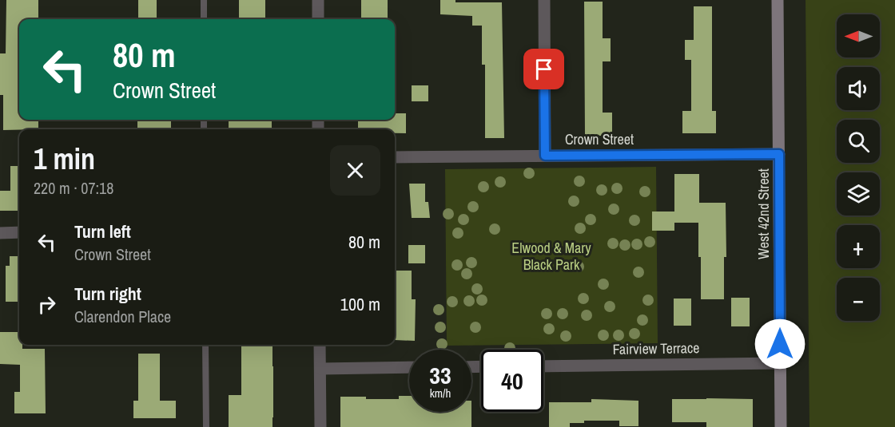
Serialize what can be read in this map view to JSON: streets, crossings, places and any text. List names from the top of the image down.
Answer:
{
  "streets": {
    "street": ["Crown Street", "West 42nd Street", "Fairview Terrace"]
  },
  "crossings": [
    ["Crown Street", "West 42nd Street"],
    ["West 42nd Street", "Fairview Terrace"]
  ],
  "parks": ["Elwood & Mary Black Park"],
  "north": "left",
  "page": {
    "map_buttons": ["+", "−"],
    "turn": ["80 m", "Crown Street"],
    "heading": ["1 min", "220 m · 07:18"],
    "list": [
      {
        "name": "Turn left",
        "note": "Crown Street",
        "value": "80 m"
      },
      {
        "name": "Turn right",
        "note": "Clarendon Place",
        "value": "100 m"
      }
    ],
    "speed": "33 km/h",
    "limit": "40"
  }
}
